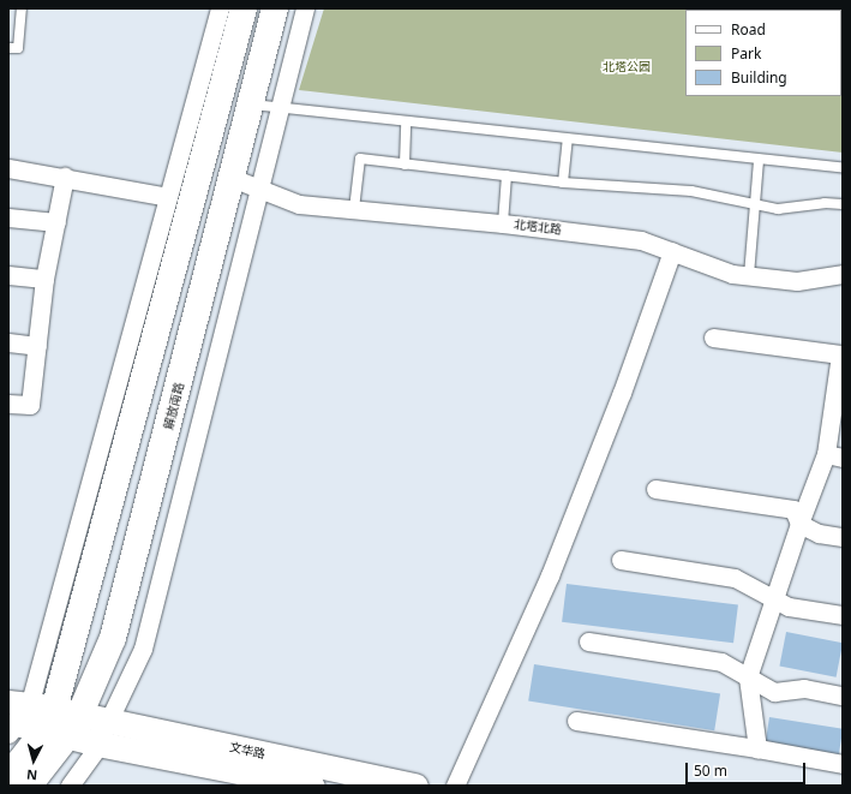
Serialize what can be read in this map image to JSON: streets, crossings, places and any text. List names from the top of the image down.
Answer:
{
  "streets": {
    "main road": ["解放南路", "文华路"],
    "street": ["北塔北路"]
  },
  "crossings": [
    ["北塔北路", "解放南路"],
    ["解放南路", "文华路"]
  ],
  "parks": ["北塔公园"],
  "legend": ["Road", "Park", "Building"],
  "scale_bar": "50 m",
  "north": "bottom"
}
